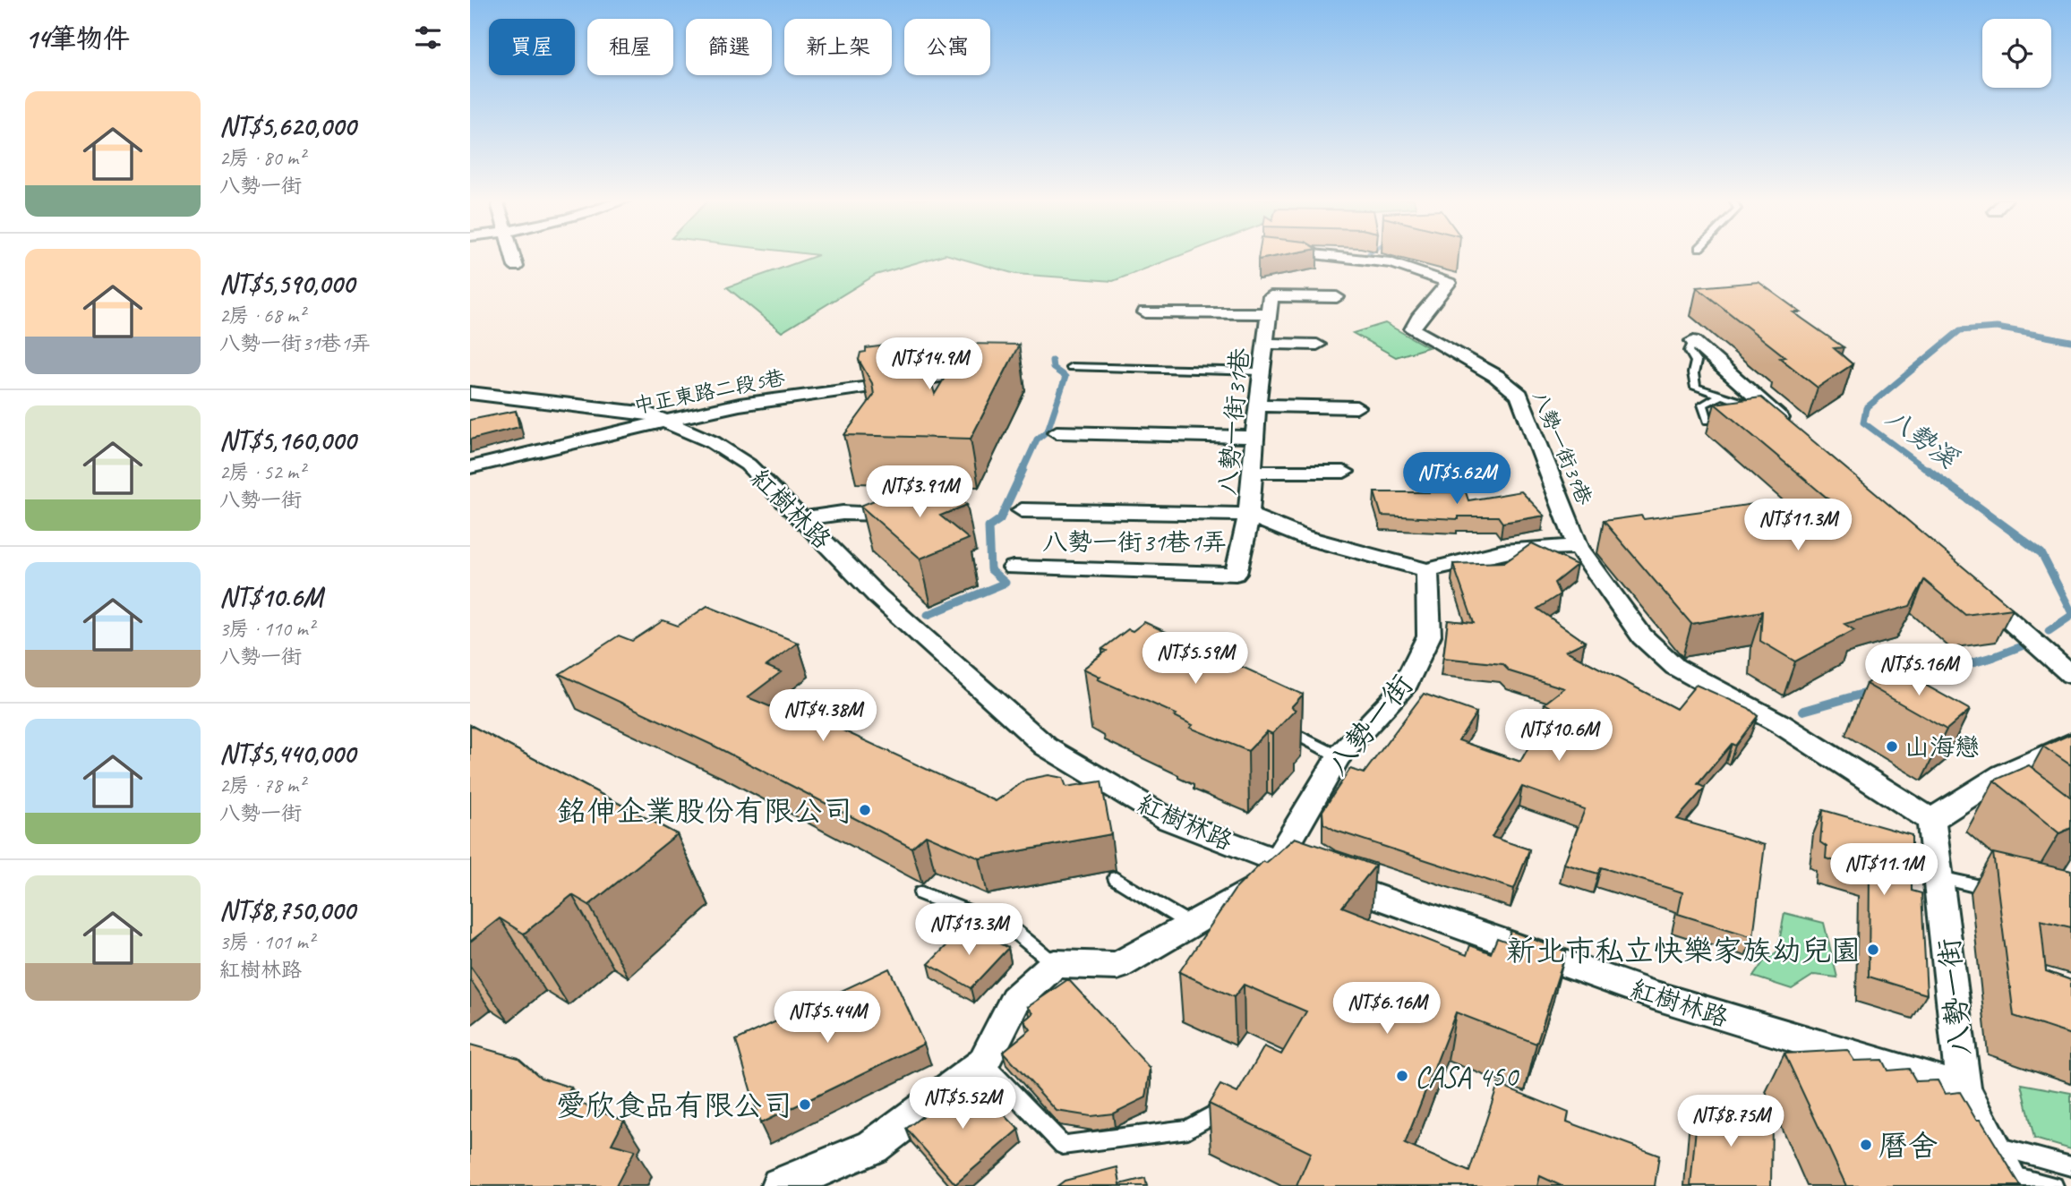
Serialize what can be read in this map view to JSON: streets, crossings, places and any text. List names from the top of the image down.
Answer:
{
  "streets": {
    "street": [
      "中正東路二段5巷",
      "八勢一街31巷",
      "八勢一街39巷",
      "紅樹林路",
      "八勢一街31巷1弄",
      "八勢一街"
    ]
  },
  "crossings": [
    ["中正東路二段5巷", "紅樹林路"],
    ["八勢一街31巷", "八勢一街31巷1弄"],
    ["八勢一街31巷", "八勢一街"],
    ["紅樹林路", "八勢一街"]
  ],
  "water": ["八勢溪"],
  "places": [
    "山海戀",
    "銘伸企業股份有限公司",
    "新北市私立快樂家族幼兒園",
    "CASA 450",
    "愛欣食品有限公司",
    "曆舍"
  ],
  "page": {
    "heading": "14筆物件",
    "chip": [
      "買屋",
      "租屋",
      "篩選",
      "新上架",
      "公寓"
    ],
    "list": [
      {
        "name": "NT$5,620,000",
        "note": "2房 · 80 m² · 八勢一街"
      },
      {
        "name": "NT$5,590,000",
        "note": "2房 · 68 m² · 八勢一街31巷1弄"
      },
      {
        "name": "NT$5,160,000",
        "note": "2房 · 52 m² · 八勢一街"
      },
      {
        "name": "NT$10.6M",
        "note": "3房 · 110 m² · 八勢一街"
      },
      {
        "name": "NT$5,440,000",
        "note": "2房 · 78 m² · 八勢一街"
      },
      {
        "name": "NT$8,750,000",
        "note": "3房 · 101 m² · 紅樹林路"
      }
    ],
    "price": [
      "NT$14.9M",
      "NT$5.62M",
      "NT$3.91M",
      "NT$11.3M",
      "NT$5.59M",
      "NT$5.16M",
      "NT$4.38M",
      "NT$10.6M",
      "NT$11.1M",
      "NT$13.3M",
      "NT$6.16M",
      "NT$5.44M",
      "NT$5.52M",
      "NT$8.75M"
    ]
  }
}
